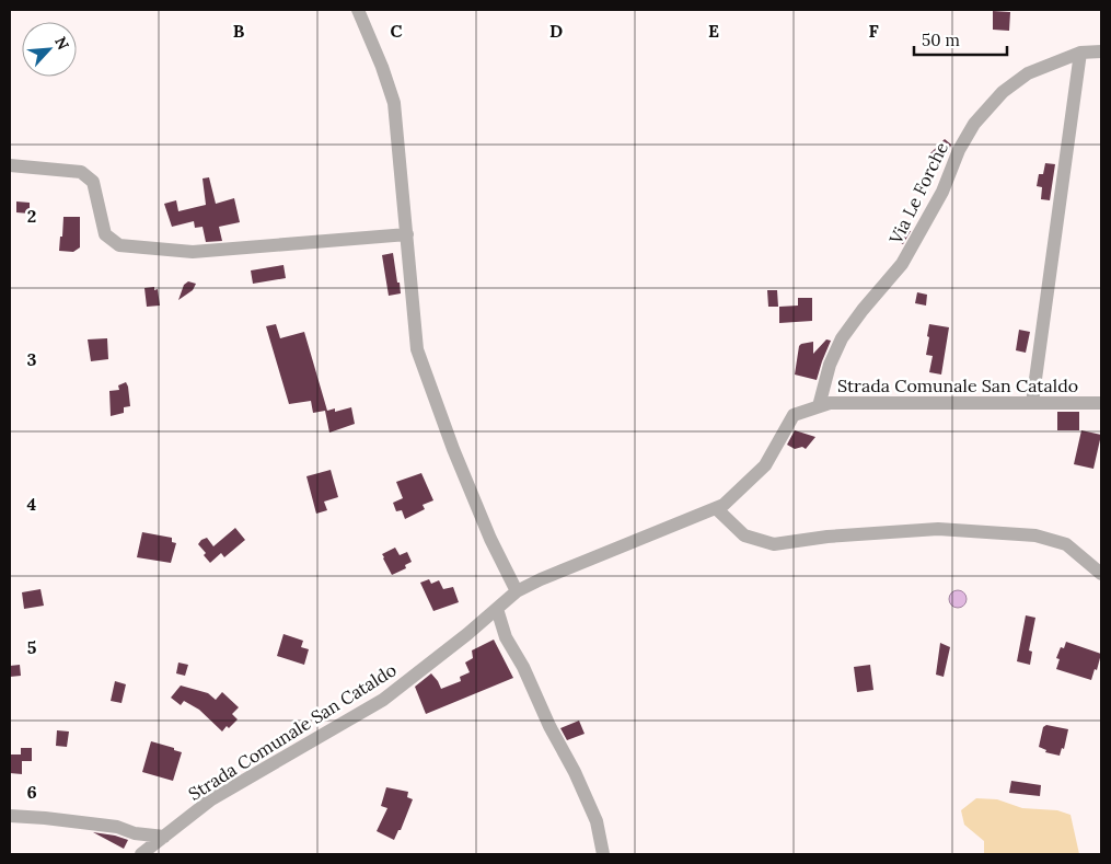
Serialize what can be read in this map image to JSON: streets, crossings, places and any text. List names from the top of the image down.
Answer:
{
  "streets": {
    "street": ["Via Le Forche", "Strada Comunale San Cataldo"]
  },
  "crossings": [
    ["Via Le Forche", "Strada Comunale San Cataldo"]
  ],
  "scale_bar": "50 m",
  "north": "top right",
  "grid": {
    "columns": [
      "B",
      "C",
      "D",
      "E",
      "F"
    ],
    "rows": [
      "2",
      "3",
      "4",
      "5",
      "6"
    ]
  }
}
